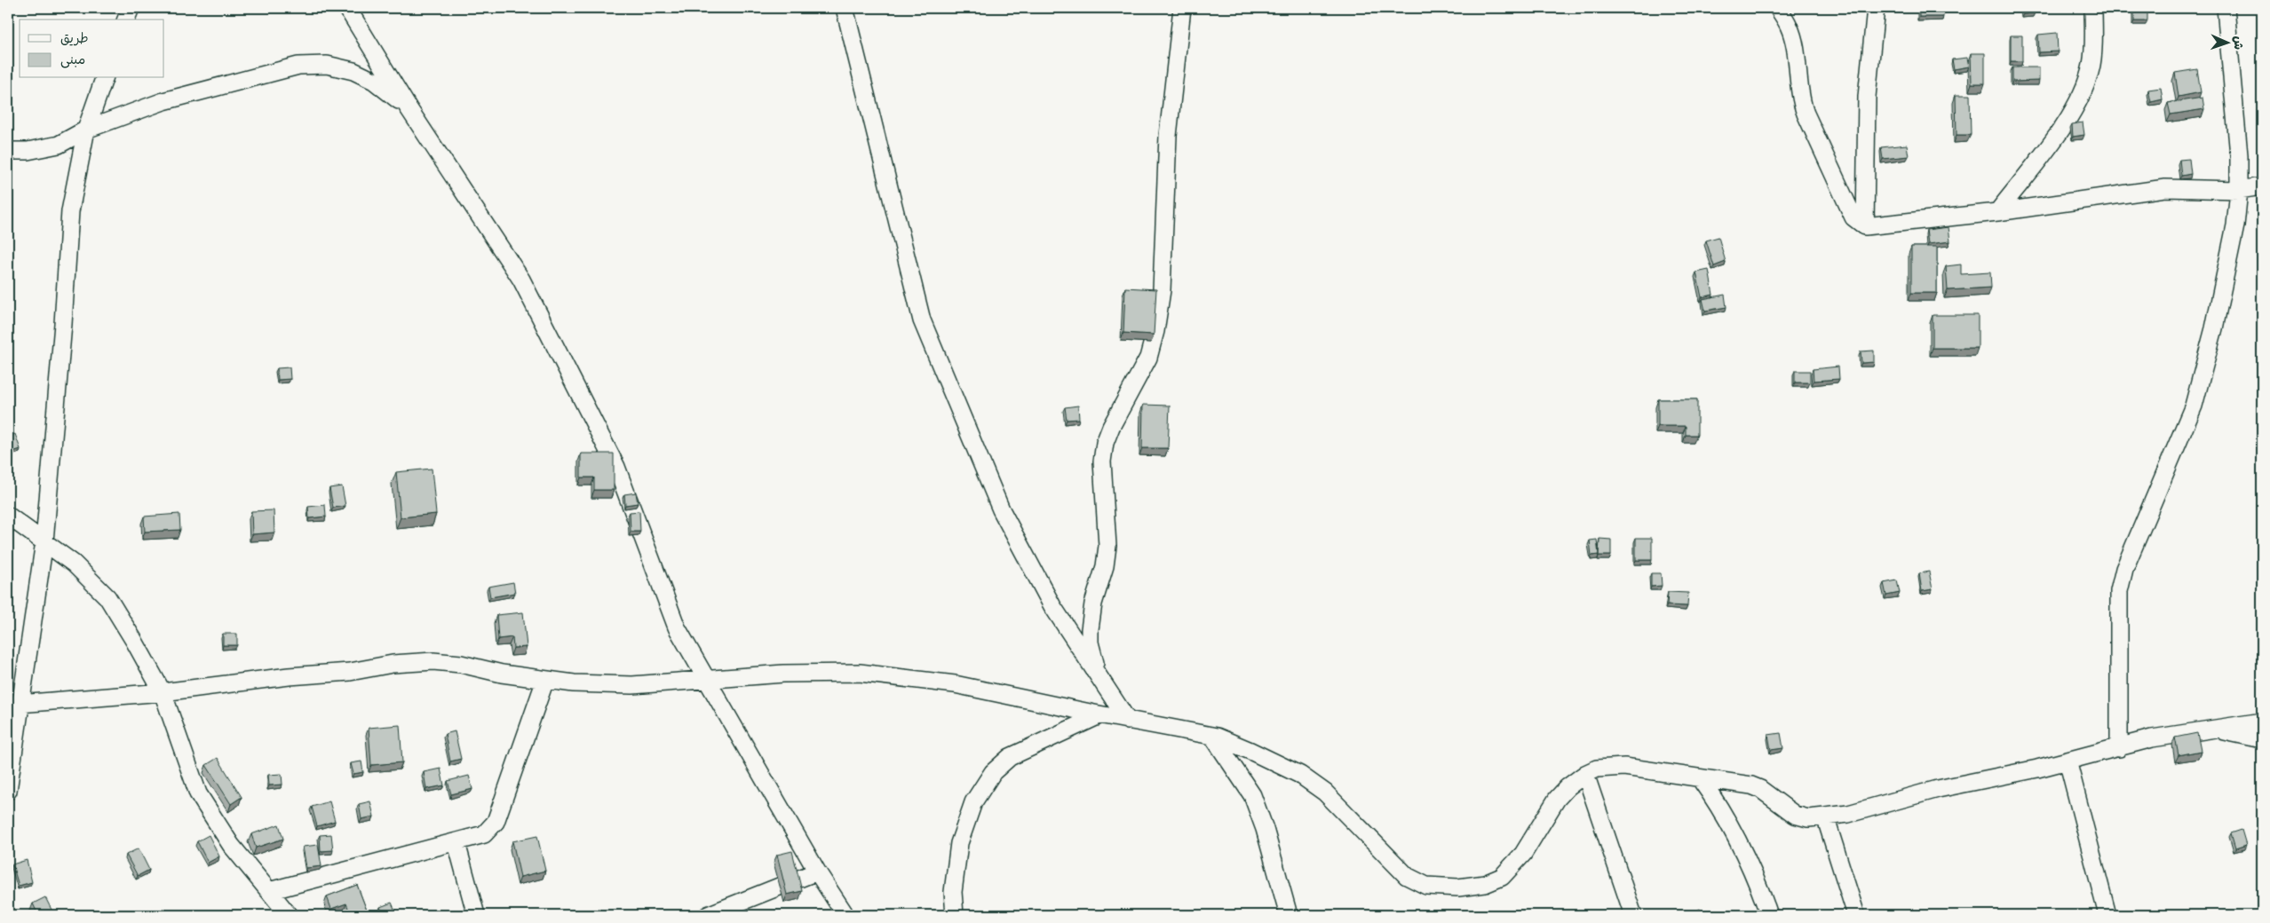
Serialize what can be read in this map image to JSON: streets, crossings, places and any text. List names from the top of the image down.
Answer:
{
  "legend": ["طريق", "مبنى"],
  "north": "right"
}
